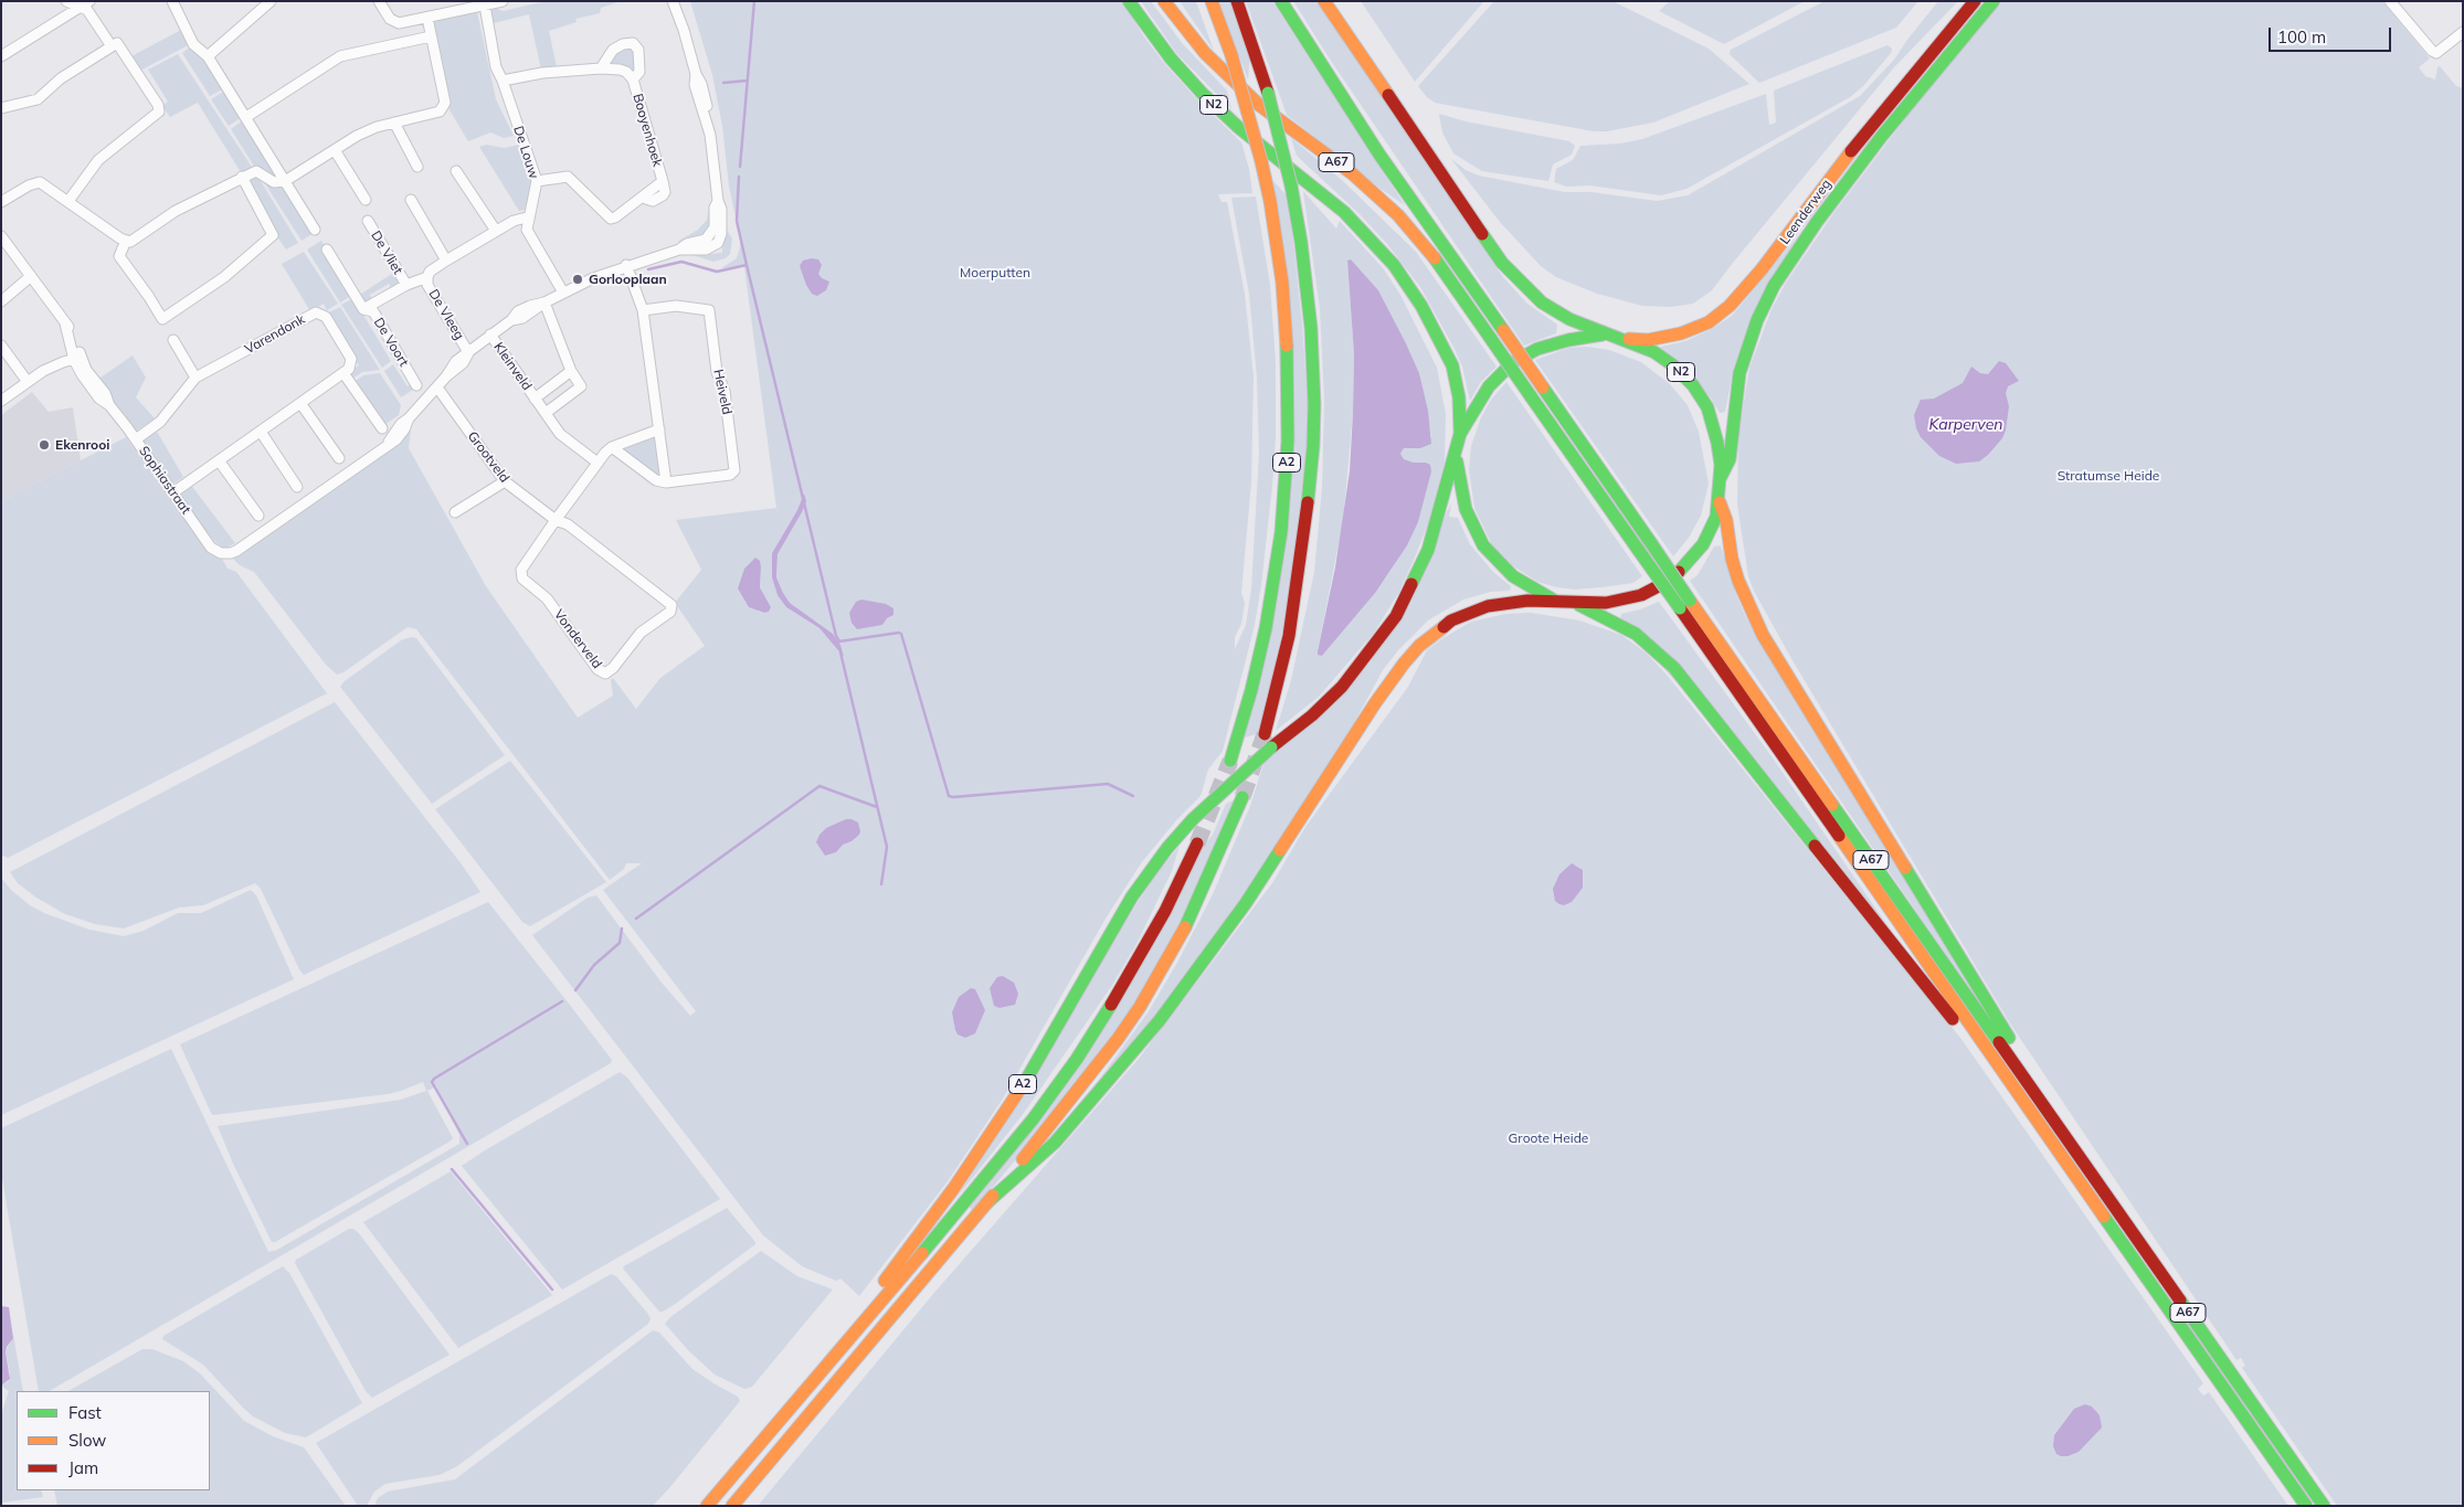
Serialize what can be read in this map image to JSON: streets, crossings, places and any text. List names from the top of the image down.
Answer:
{
  "streets": {
    "main road": [
      "N2",
      "A67",
      "Leenderweg",
      "A2"
    ],
    "street": [
      "Booyenhoek",
      "De Louw",
      "De Vliet",
      "De Vleeg",
      "Varendonk",
      "De Voort",
      "Kleinveld",
      "Heiveld",
      "Grootveld",
      "Sophiastraat",
      "Vonderveld"
    ]
  },
  "crossings": [
    ["N2", "A67"],
    ["N2", "Leenderweg"],
    ["N2", "A2"],
    ["Booyenhoek", "De Louw"],
    ["De Louw", "De Vliet"],
    ["De Vliet", "De Vleeg"],
    ["De Vliet", "De Voort"],
    ["Varendonk", "Sophiastraat"],
    ["Grootveld", "Sophiastraat"],
    ["Grootveld", "Vonderveld"]
  ],
  "water": ["Karperven"],
  "parks": ["Moerputten", "Stratumse Heide", "Groote Heide"],
  "places": ["Gorlooplaan", "Ekenrooi"],
  "legend": ["Fast", "Slow", "Jam"],
  "scale_bar": "100 m"
}
